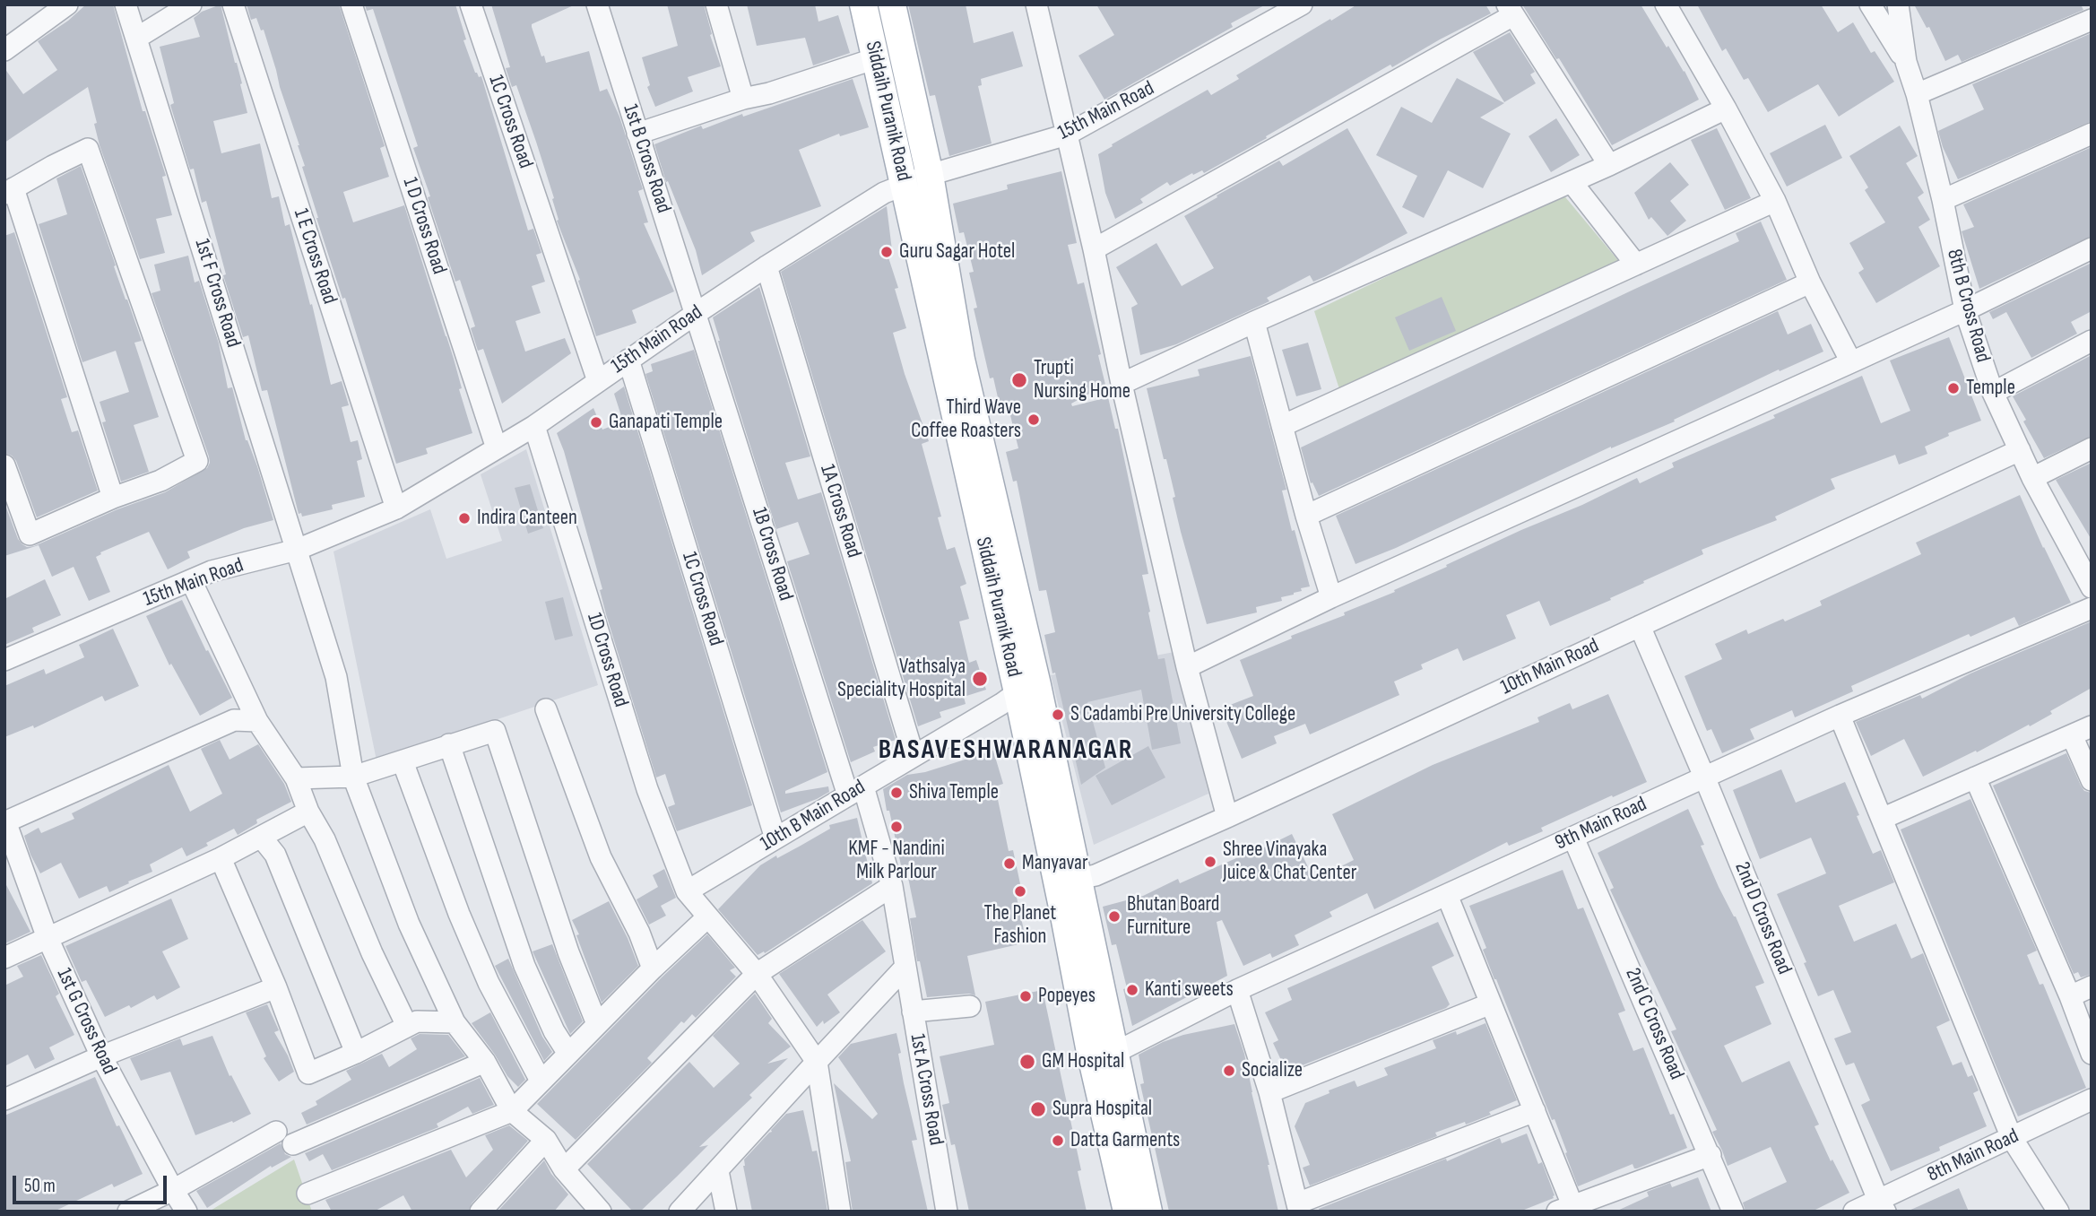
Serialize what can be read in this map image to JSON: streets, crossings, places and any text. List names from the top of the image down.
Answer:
{
  "streets": {
    "main road": ["Siddaih Puranik Road"],
    "street": [
      "15th Main Road",
      "1C Cross Road",
      "1st B Cross Road",
      "1 D Cross Road",
      "1 E Cross Road",
      "1st F Cross Road",
      "8th B Cross Road",
      "1A Cross Road",
      "1B Cross Road",
      "1D Cross Road",
      "10th Main Road",
      "10th B Main Road",
      "9th Main Road",
      "2nd D Cross Road",
      "1st G Cross Road",
      "2nd C Cross Road",
      "1st A Cross Road",
      "8th Main Road"
    ]
  },
  "crossings": [
    ["Siddaih Puranik Road", "15th Main Road"],
    ["Siddaih Puranik Road", "10th Main Road"],
    ["Siddaih Puranik Road", "10th B Main Road"],
    ["Siddaih Puranik Road", "9th Main Road"],
    ["15th Main Road", "1C Cross Road"],
    ["15th Main Road", "1st B Cross Road"],
    ["15th Main Road", "1 D Cross Road"],
    ["15th Main Road", "1 E Cross Road"],
    ["15th Main Road", "1st F Cross Road"],
    ["15th Main Road", "1A Cross Road"],
    ["15th Main Road", "1B Cross Road"],
    ["15th Main Road", "1D Cross Road"],
    ["1C Cross Road", "10th B Main Road"],
    ["1st B Cross Road", "1B Cross Road"],
    ["8th B Cross Road", "10th Main Road"],
    ["1A Cross Road", "10th B Main Road"],
    ["1B Cross Road", "10th B Main Road"],
    ["1B Cross Road", "1st A Cross Road"],
    ["1D Cross Road", "10th B Main Road"],
    ["10th Main Road", "2nd D Cross Road"],
    ["9th Main Road", "2nd D Cross Road"],
    ["9th Main Road", "2nd C Cross Road"],
    ["2nd D Cross Road", "8th Main Road"]
  ],
  "districts": ["BASAVESHWARANAGAR"],
  "places": [
    "Guru Sagar Hotel",
    "Trupti Nursing Home",
    "Temple",
    "Third Wave Coffee Roasters",
    "Ganapati Temple",
    "Indira Canteen",
    "Vathsalya Speciality Hospital",
    "S Cadambi Pre University College",
    "Shiva Temple",
    "KMF - Nandini Milk Parlour",
    "Shree Vinayaka Juice & Chat Center",
    "Manyavar",
    "The Planet Fashion",
    "Bhutan Board Furniture",
    "Kanti sweets",
    "Popeyes",
    "GM Hospital",
    "Socialize",
    "Supra Hospital",
    "Datta Garments"
  ],
  "scale_bar": "50 m"
}
